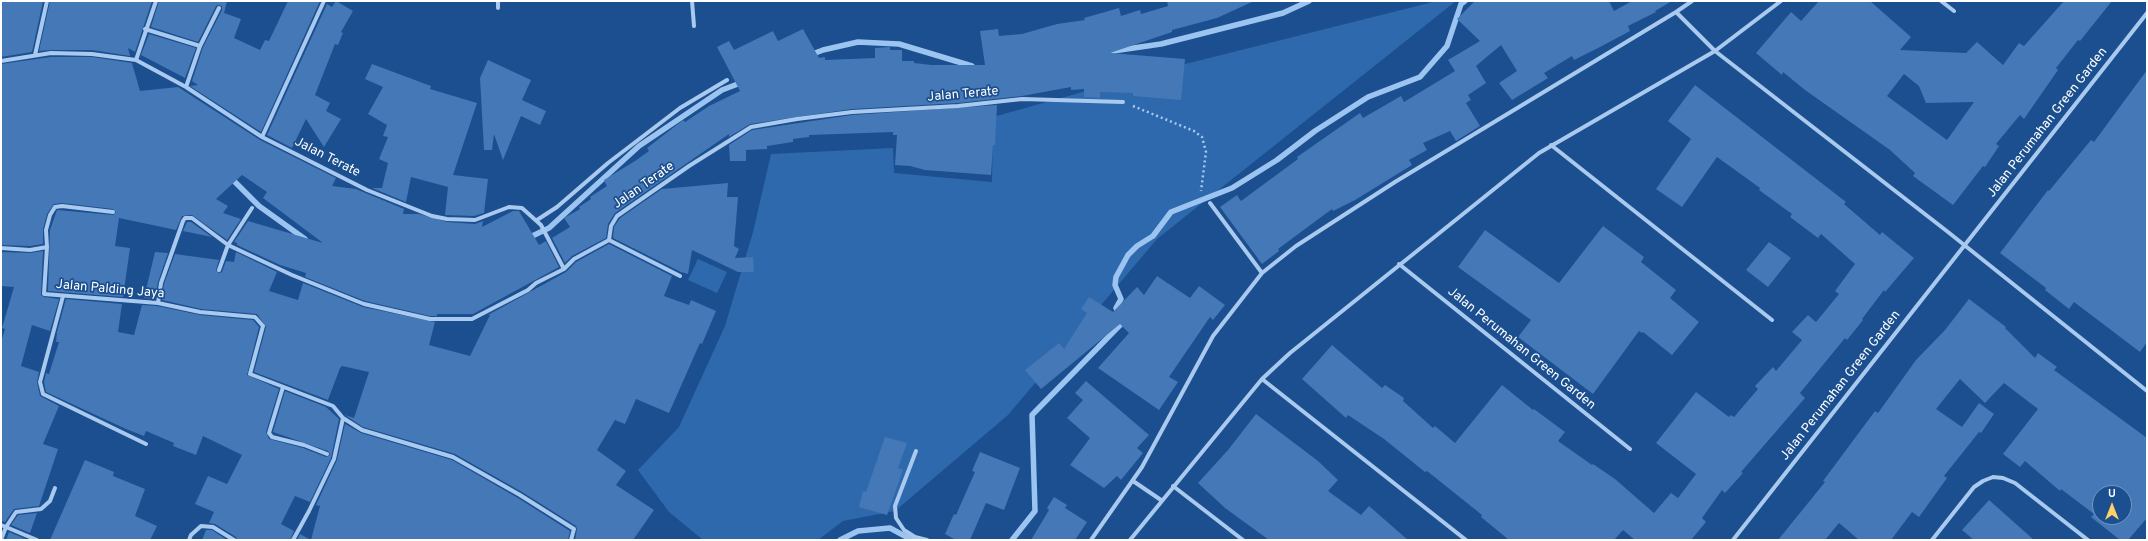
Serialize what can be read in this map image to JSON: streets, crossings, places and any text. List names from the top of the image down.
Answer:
{
  "streets": {
    "street": ["Jalan Terate", "Jalan Perumahan Green Garden", "Jalan Palding Jaya"]
  },
  "north": "top"
}
